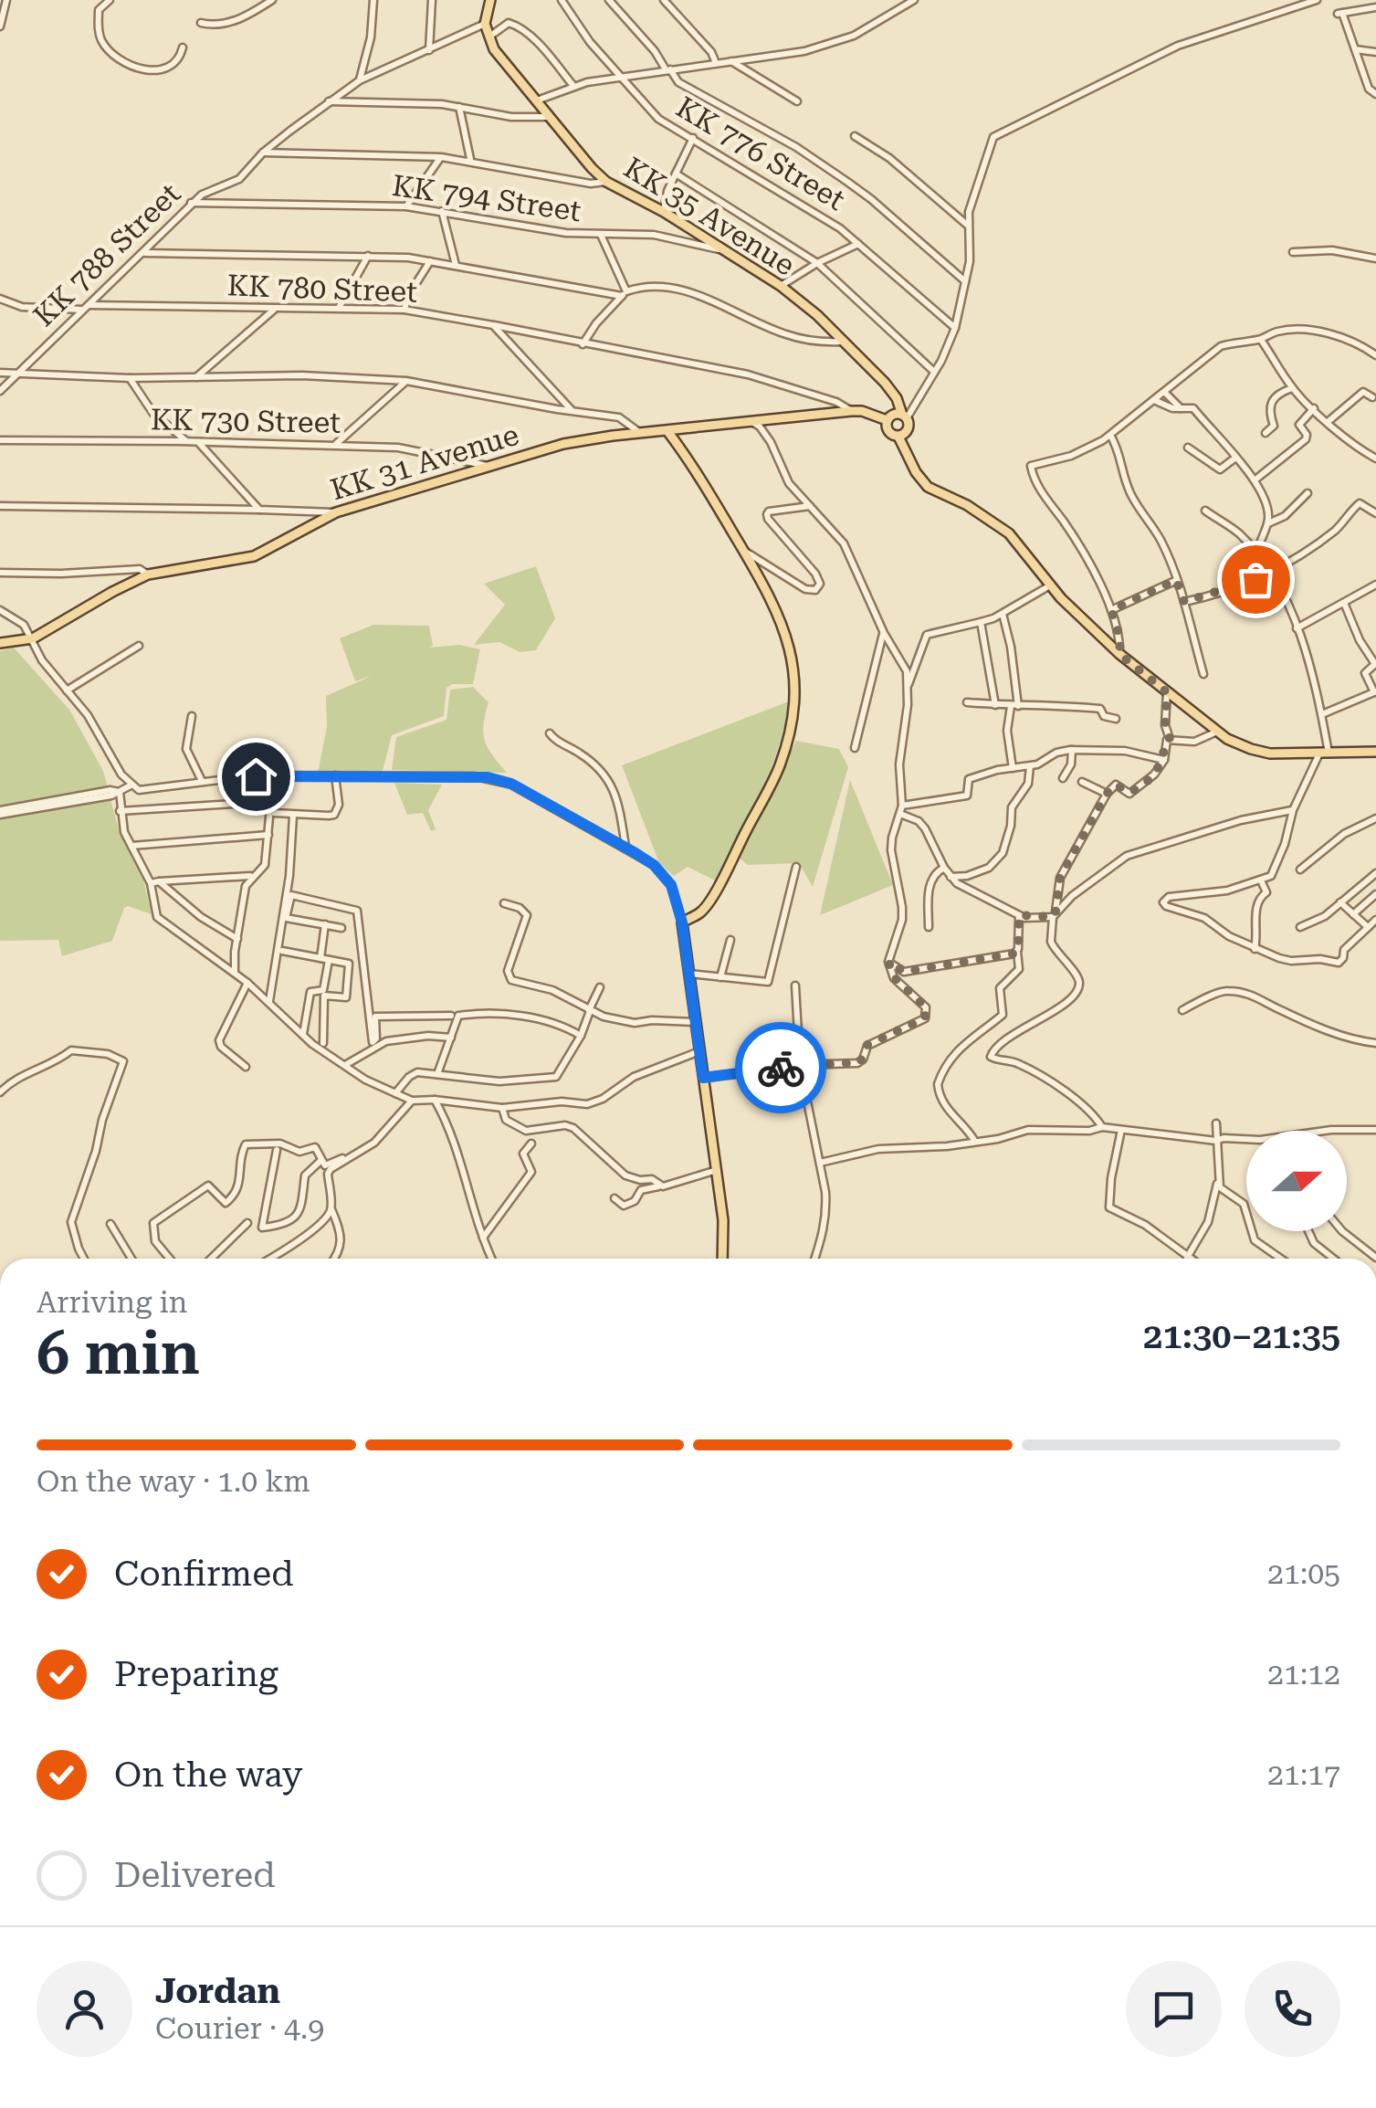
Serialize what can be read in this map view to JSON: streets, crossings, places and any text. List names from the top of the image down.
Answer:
{
  "streets": {
    "main road": ["KK 35 Avenue", "KK 31 Avenue"],
    "street": [
      "KK 776 Street",
      "KK 794 Street",
      "KK 788 Street",
      "KK 780 Street",
      "KK 730 Street"
    ]
  },
  "crossings": [
    ["KK 794 Street", "KK 35 Avenue"],
    ["KK 794 Street", "KK 788 Street"],
    ["KK 35 Avenue", "KK 788 Street"],
    ["KK 35 Avenue", "KK 31 Avenue"],
    ["KK 788 Street", "KK 780 Street"],
    ["KK 780 Street", "KK 31 Avenue"],
    ["KK 730 Street", "KK 31 Avenue"]
  ],
  "north": "right",
  "page": {
    "heading": ["6 min", "Arriving in", "21:30–21:35"],
    "panel": ["Jordan", "Courier · 4.9"],
    "bar": "On the way · 1.0 km",
    "list": [
      ["Confirmed", "21:05"],
      ["Preparing", "21:12"],
      ["On the way", "21:17"],
      "Delivered"
    ]
  }
}
